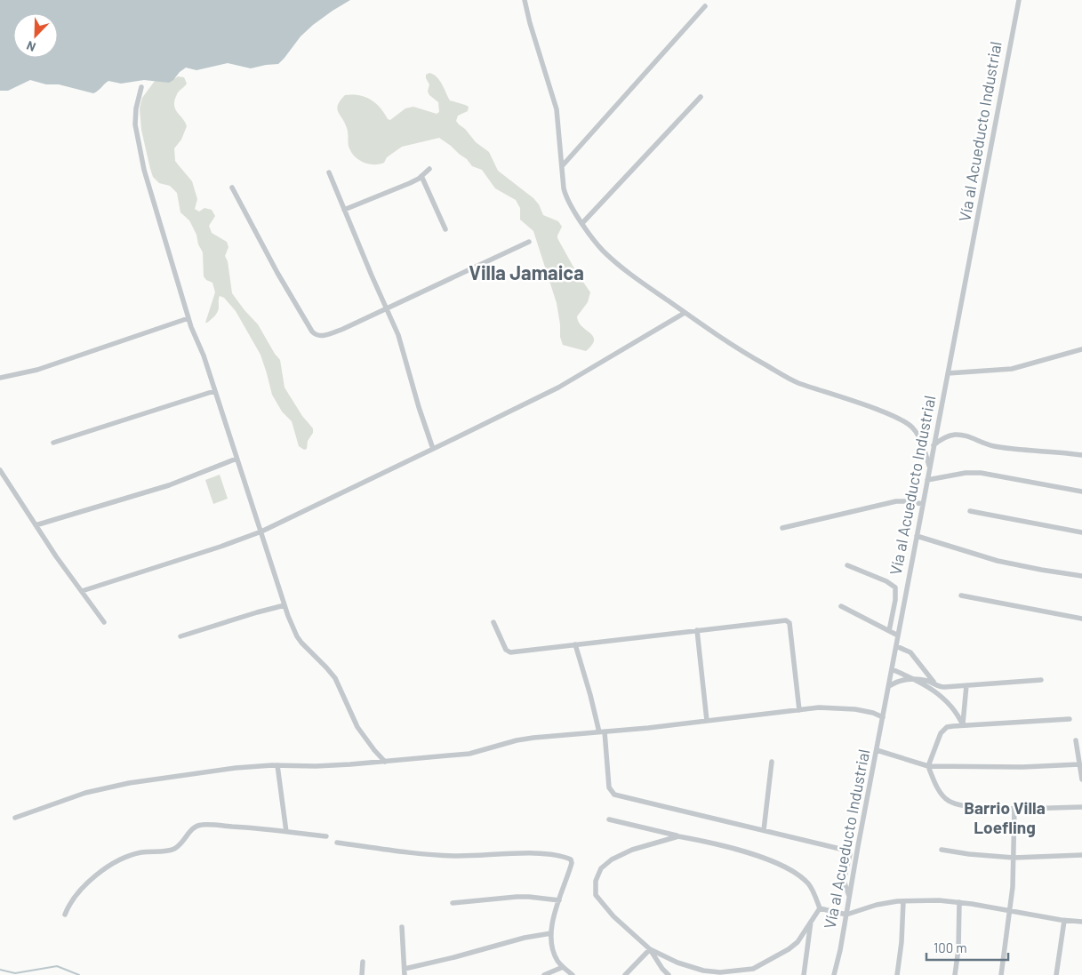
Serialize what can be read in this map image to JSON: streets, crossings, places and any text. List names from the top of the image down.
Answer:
{
  "streets": {
    "street": ["Vía al Acueducto Industrial"]
  },
  "districts": ["Villa Jamaica", "Barrio Villa Loefling"],
  "scale_bar": "100 m",
  "north": "bottom left"
}
